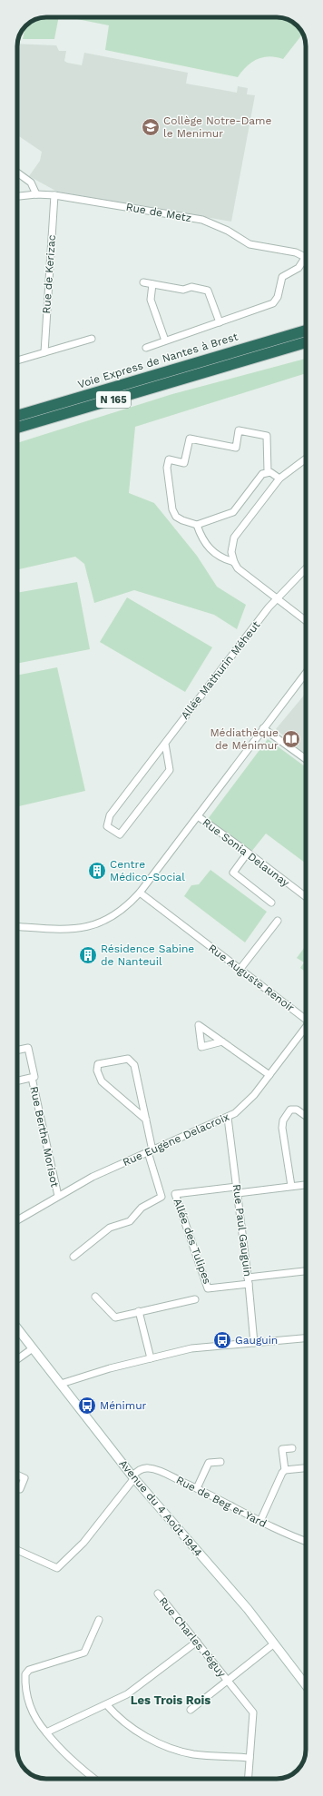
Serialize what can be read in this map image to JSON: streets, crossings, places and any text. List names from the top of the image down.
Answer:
{
  "streets": {
    "highway": ["Voie Express de Nantes à Brest", "N 165"],
    "street": [
      "Rue de Metz",
      "Rue de Kerizac",
      "Allée Mathurin Méheut",
      "Rue Sonia Delaunay",
      "Rue Auguste Renoir",
      "Rue Berthe Morisot",
      "Rue Eugène Delacroix",
      "Rue Paul Gauguin",
      "Allée des Tulipes",
      "Rue de Beg er Yard",
      "Avenue du 4 Août 1944",
      "Rue Charles Péguy"
    ]
  },
  "crossings": [
    ["Rue de Metz", "Rue de Kerizac"],
    ["Rue Berthe Morisot", "Rue Eugène Delacroix"],
    ["Rue Eugène Delacroix", "Rue Paul Gauguin"],
    ["Rue Paul Gauguin", "Allée des Tulipes"],
    ["Rue de Beg er Yard", "Avenue du 4 Août 1944"],
    ["Avenue du 4 Août 1944", "Rue Charles Péguy"]
  ],
  "districts": ["Les Trois Rois"],
  "places": {
    "school or university": ["Collège Notre-Dame le Menimur"],
    "library": ["Médiathèque de Ménimur"],
    "building": ["Centre Médico-Social", "Résidence Sabine de Nanteuil"],
    "bus stop": ["Gauguin", "Ménimur"]
  }
}
